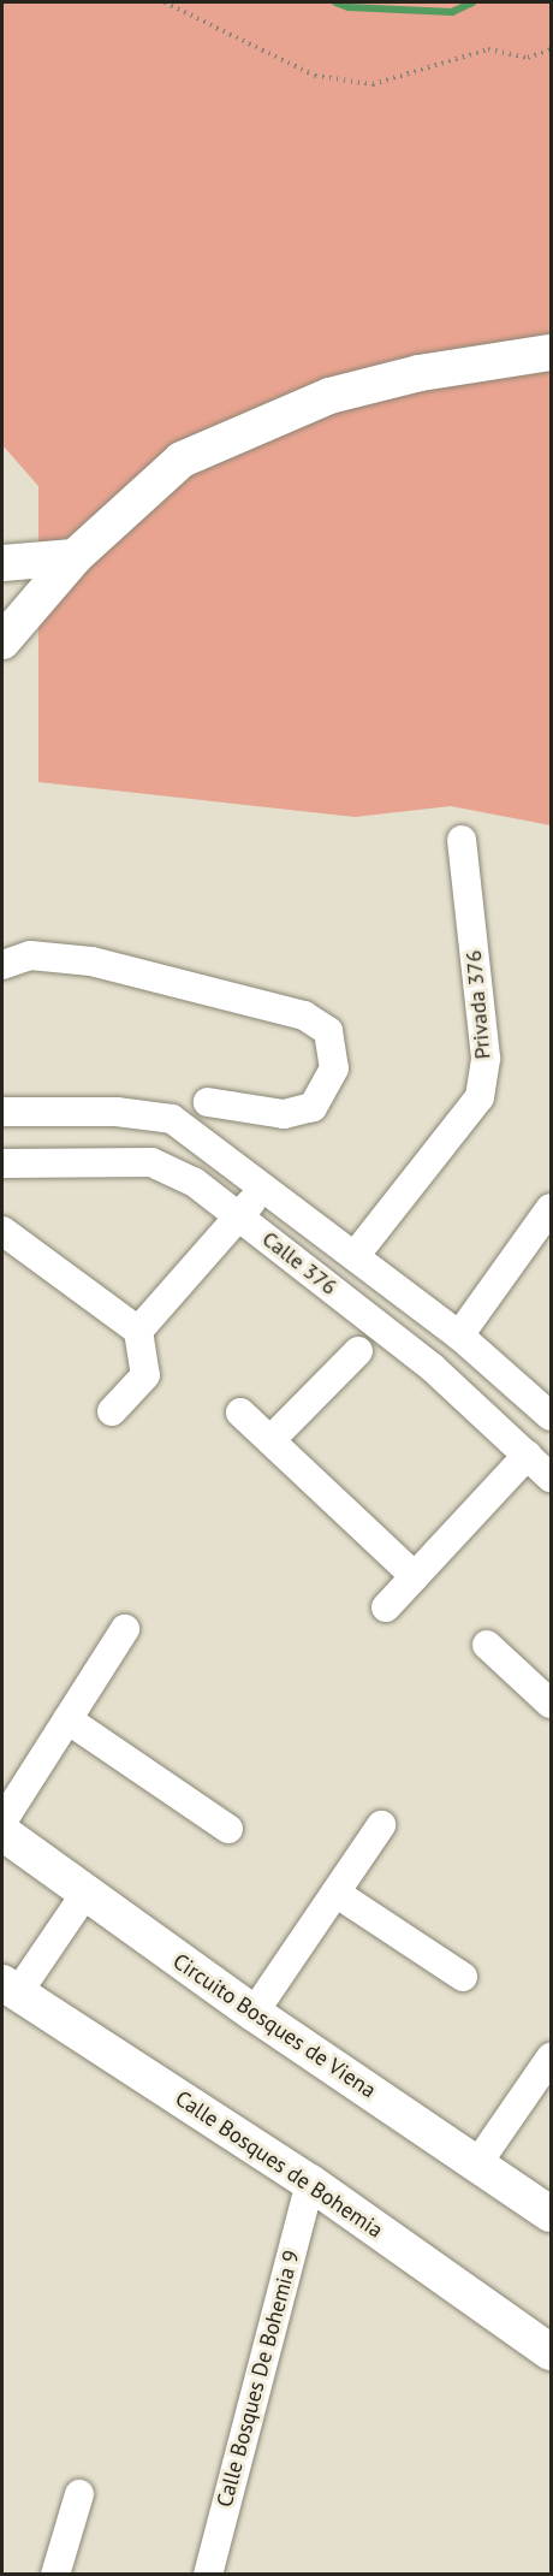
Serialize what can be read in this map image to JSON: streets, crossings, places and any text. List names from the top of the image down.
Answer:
{
  "streets": {
    "main road": ["Circuito Bosques de Viena", "Calle Bosques de Bohemia"],
    "street": ["Privada 376", "Calle 376", "Calle Bosques De Bohemia 9"]
  },
  "crossings": [
    ["Privada 376", "Calle 376"],
    ["Calle Bosques de Bohemia", "Calle Bosques De Bohemia 9"]
  ]
}
